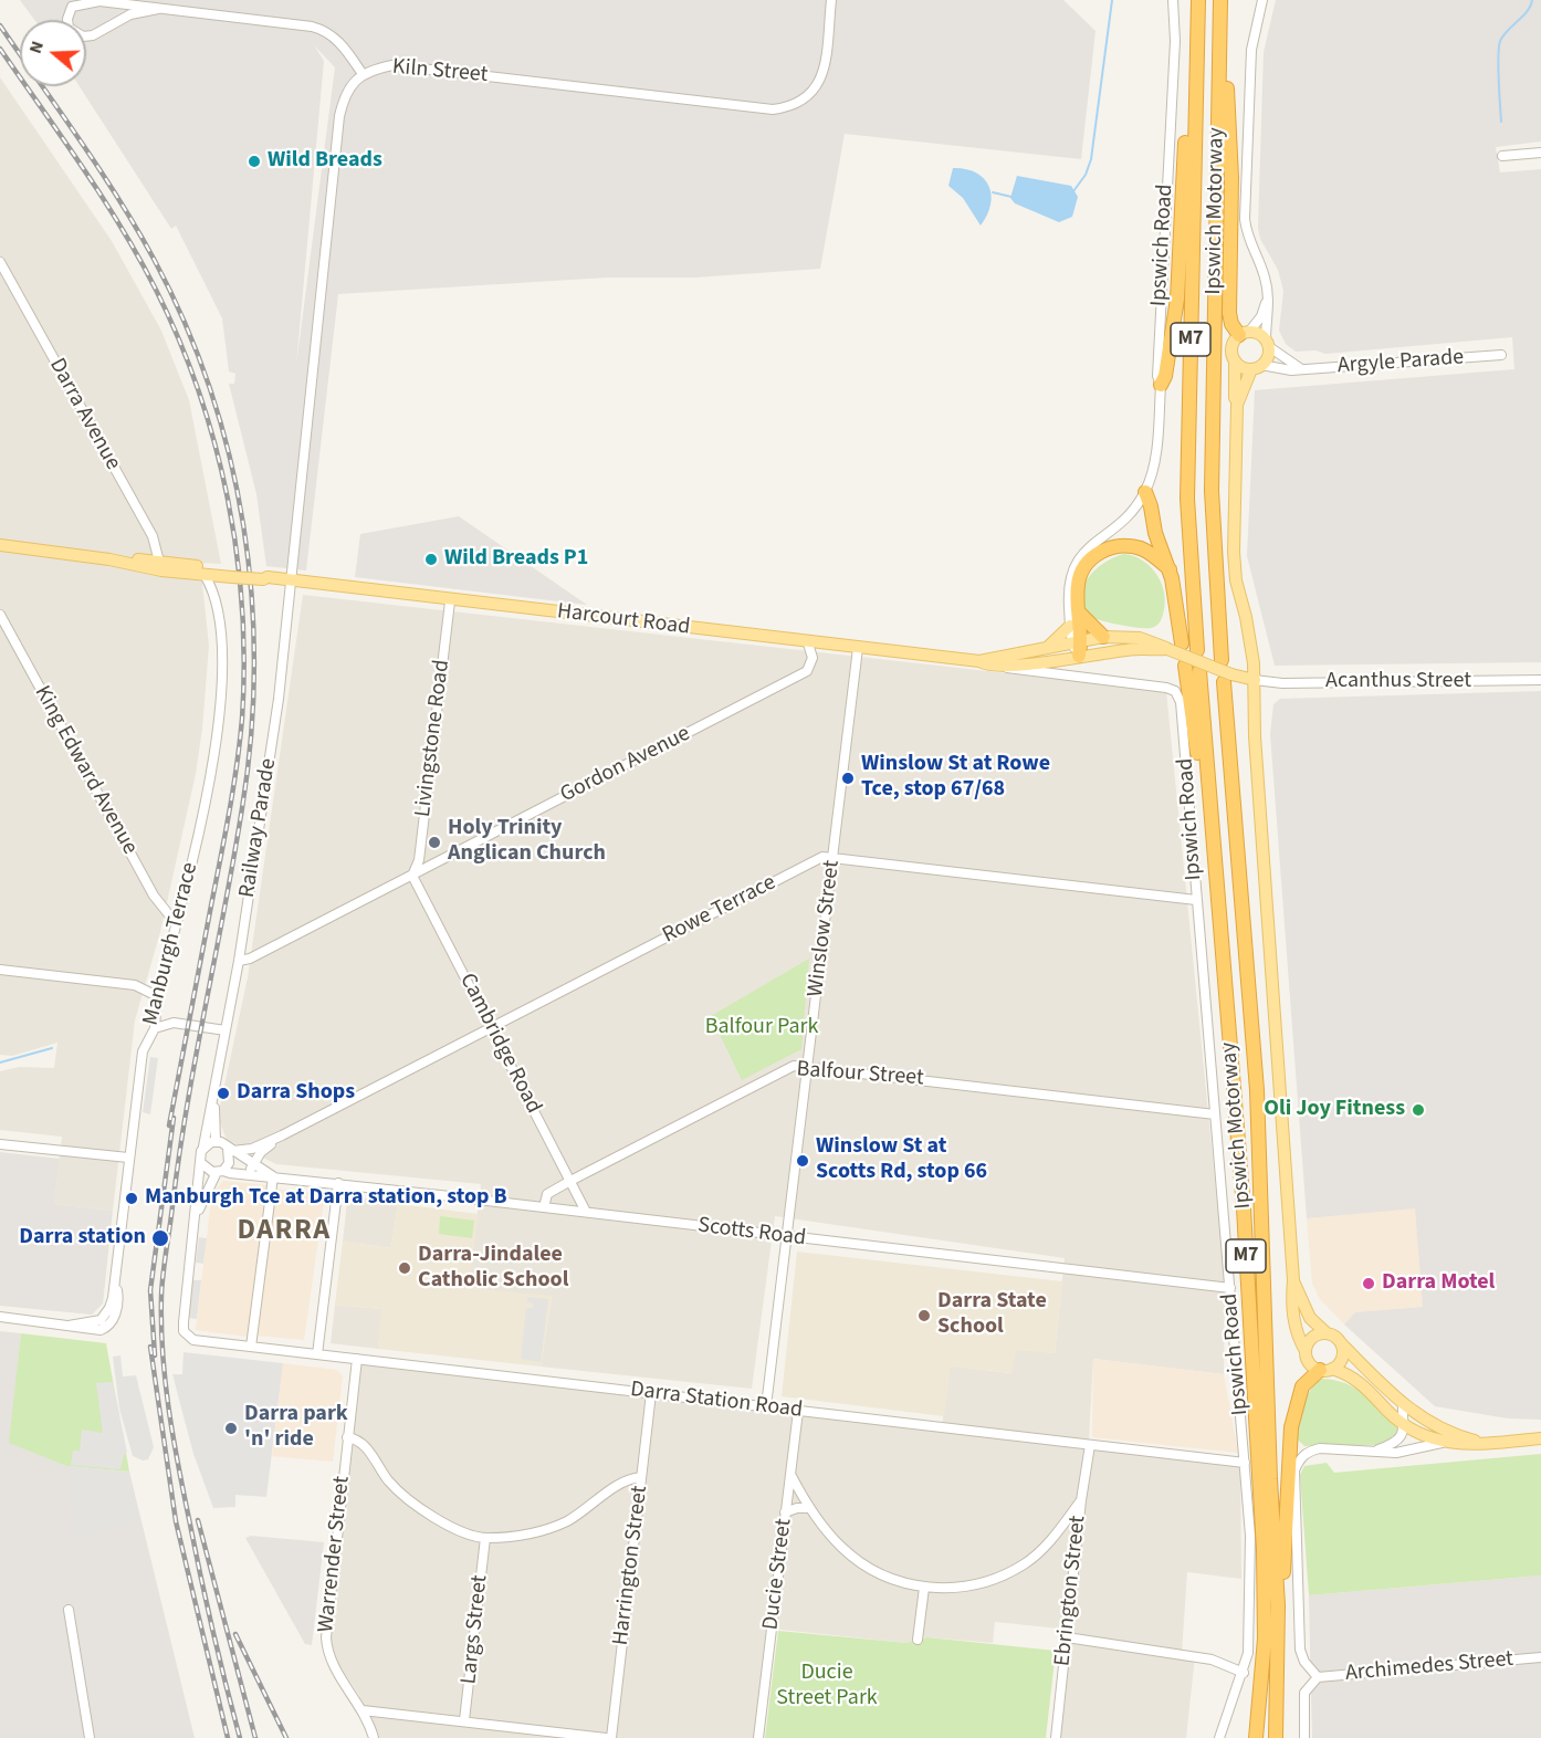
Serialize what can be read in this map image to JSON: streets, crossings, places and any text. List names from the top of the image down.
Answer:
{
  "streets": {
    "highway": ["Ipswich Motorway", "M7"],
    "main road": ["Harcourt Road"],
    "street": [
      "Kiln Street",
      "Ipswich Road",
      "Argyle Parade",
      "Darra Avenue",
      "Acanthus Street",
      "Livingstone Road",
      "Gordon Avenue",
      "King Edward Avenue",
      "Railway Parade",
      "Rowe Terrace",
      "Winslow Street",
      "Manburgh Terrace",
      "Cambridge Road",
      "Balfour Street",
      "Scotts Road",
      "Darra Station Road",
      "Warrender Street",
      "Harrington Street",
      "Ducie Street",
      "Ebrington Street",
      "Largs Street",
      "Archimedes Street"
    ]
  },
  "crossings": [
    ["Kiln Street", "Harcourt Road"],
    ["Kiln Street", "Railway Parade"],
    ["Ipswich Motorway", "Harcourt Road"],
    ["Ipswich Road", "Harcourt Road"],
    ["Ipswich Road", "Rowe Terrace"],
    ["Ipswich Road", "Balfour Street"],
    ["Ipswich Road", "Scotts Road"],
    ["Ipswich Road", "Darra Station Road"],
    ["Harcourt Road", "Acanthus Street"],
    ["Harcourt Road", "Livingstone Road"],
    ["Harcourt Road", "Gordon Avenue"],
    ["Harcourt Road", "Railway Parade"],
    ["Harcourt Road", "Winslow Street"],
    ["Harcourt Road", "Manburgh Terrace"],
    ["Livingstone Road", "Gordon Avenue"],
    ["Livingstone Road", "Cambridge Road"],
    ["Gordon Avenue", "Railway Parade"],
    ["Gordon Avenue", "Cambridge Road"],
    ["King Edward Avenue", "Manburgh Terrace"],
    ["Railway Parade", "Rowe Terrace"],
    ["Railway Parade", "Scotts Road"],
    ["Rowe Terrace", "Winslow Street"],
    ["Rowe Terrace", "Cambridge Road"],
    ["Rowe Terrace", "Scotts Road"],
    ["Winslow Street", "Balfour Street"],
    ["Winslow Street", "Scotts Road"],
    ["Winslow Street", "Darra Station Road"],
    ["Cambridge Road", "Balfour Street"],
    ["Cambridge Road", "Scotts Road"],
    ["Balfour Street", "Scotts Road"],
    ["Darra Station Road", "Warrender Street"],
    ["Darra Station Road", "Harrington Street"],
    ["Darra Station Road", "Ducie Street"],
    ["Darra Station Road", "Ebrington Street"]
  ],
  "districts": ["DARRA"],
  "parks": ["Balfour Park", "Ducie Street Park"],
  "places": [
    "Wild Breads",
    "Wild Breads P1",
    "Winslow St at Rowe Tce, stop 67/68",
    "Holy Trinity Anglican Church",
    "Darra Shops",
    "Oli Joy Fitness",
    "Winslow St at Scotts Rd, stop 66",
    "Manburgh Tce at Darra station, stop B",
    "Darra station",
    "Darra-Jindalee Catholic School",
    "Darra Motel",
    "Darra State School",
    "Darra park 'n' ride"
  ],
  "north": "left"
}
